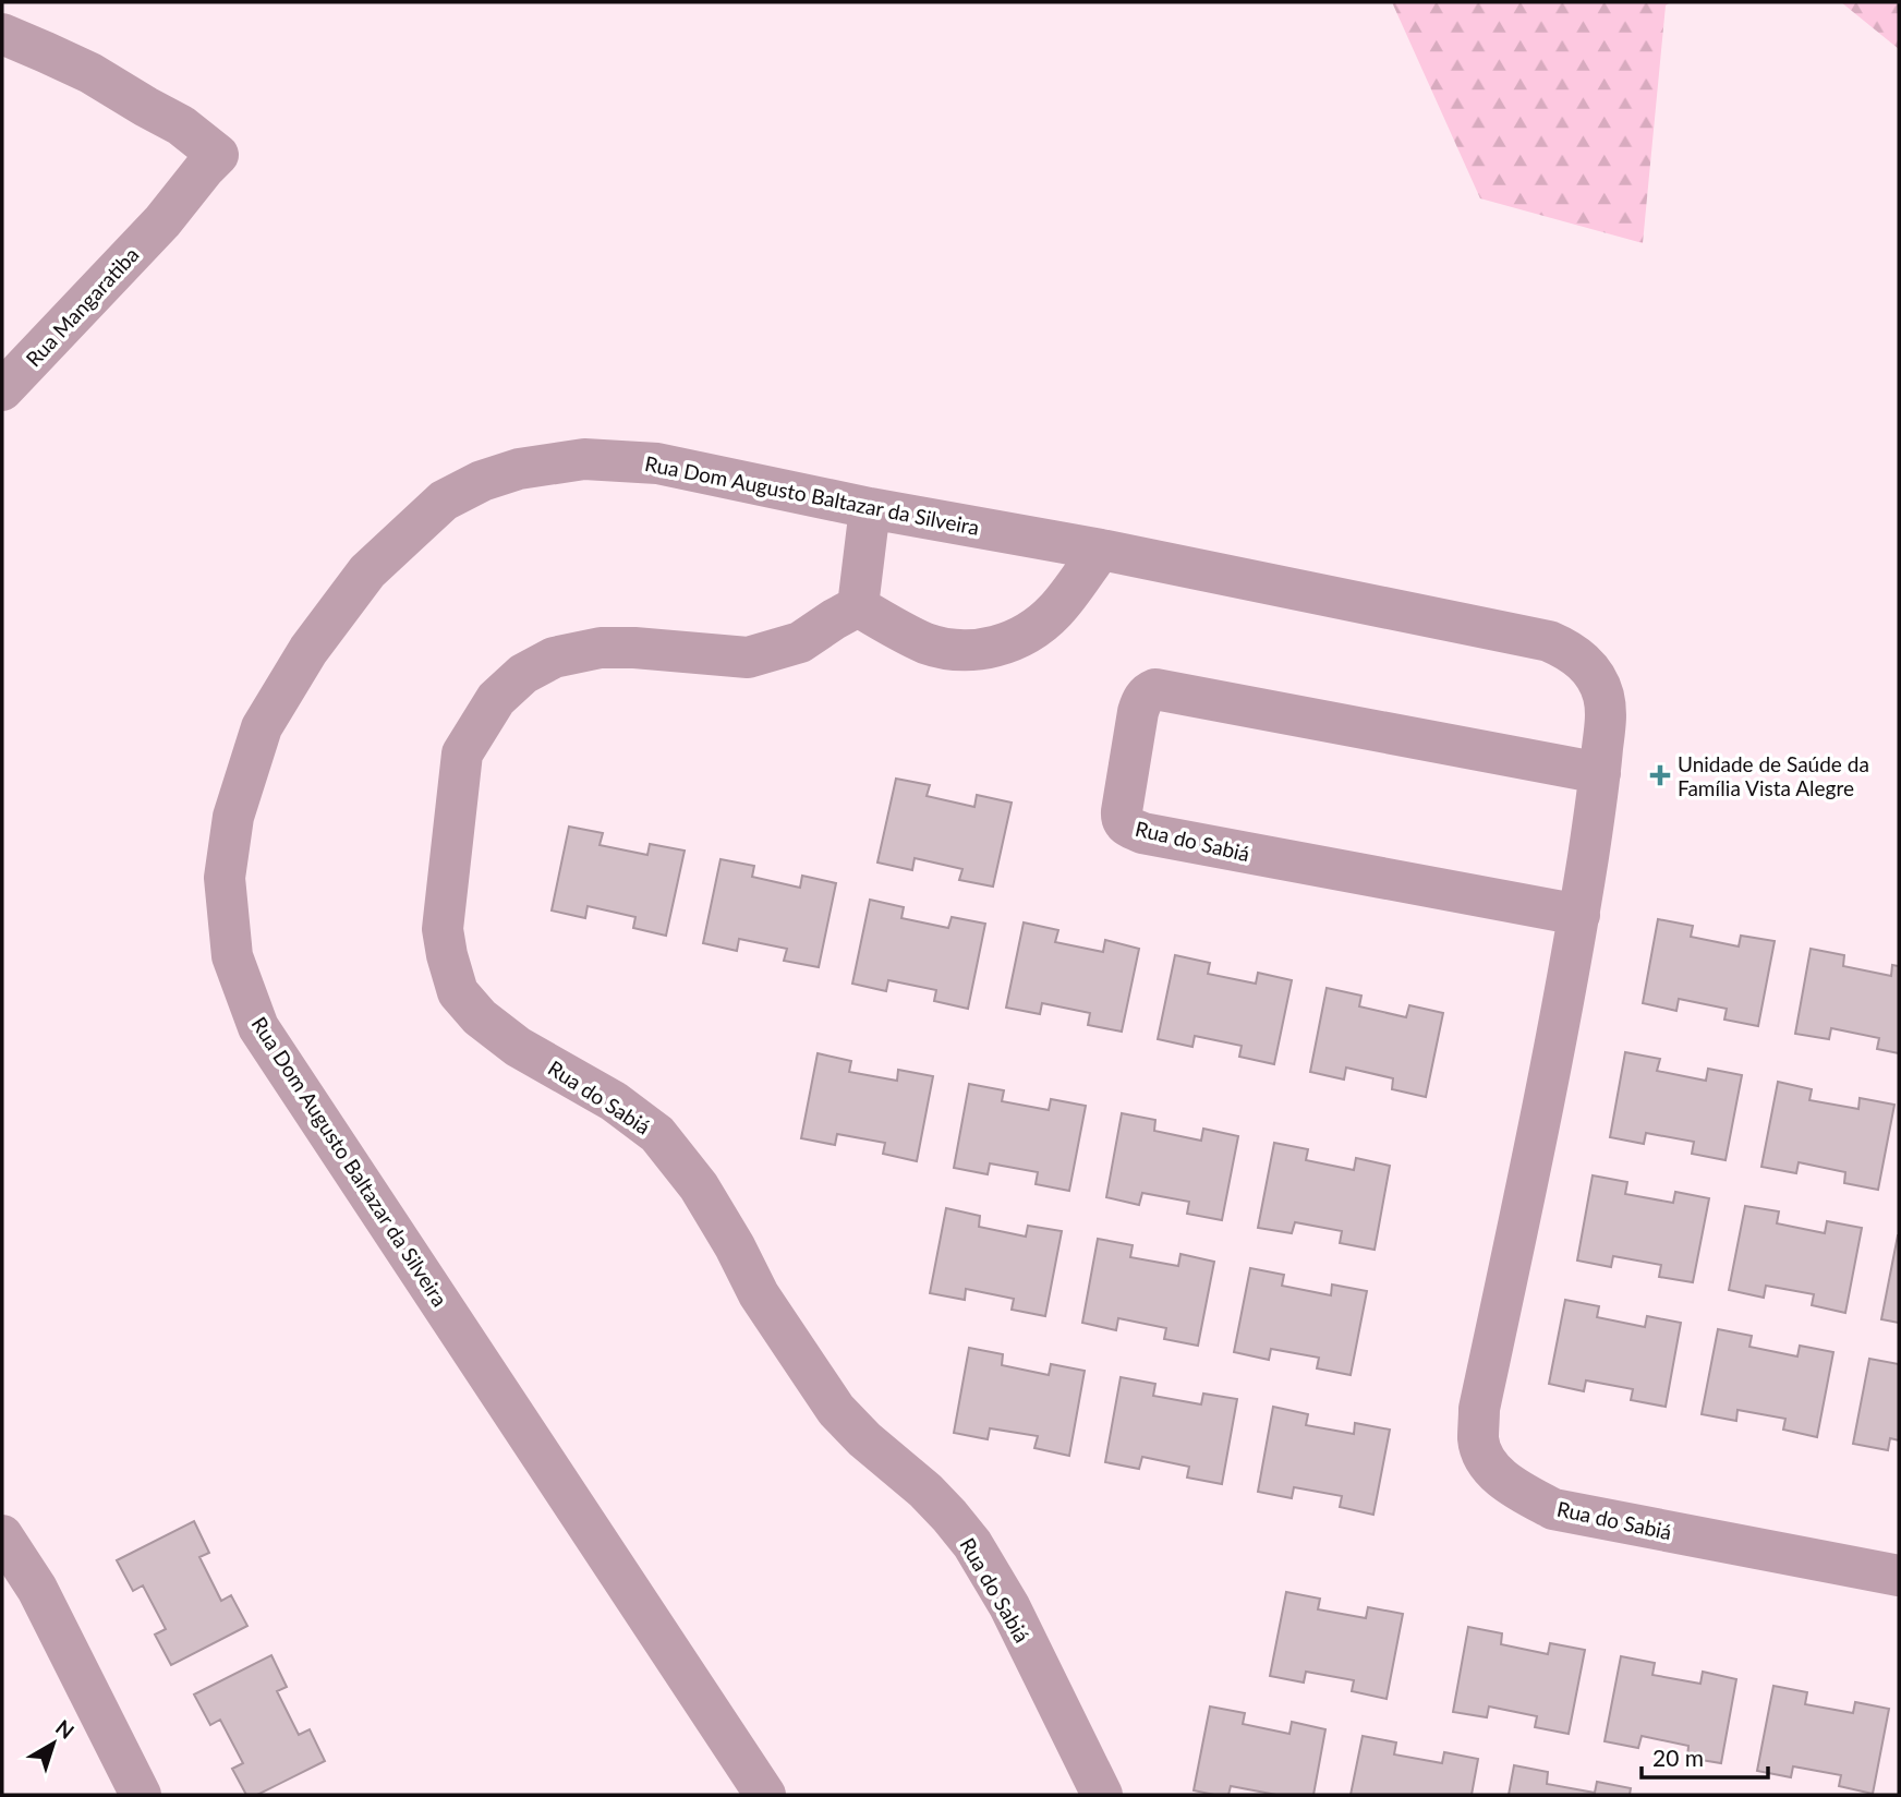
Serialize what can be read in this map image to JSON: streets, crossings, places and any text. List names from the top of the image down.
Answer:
{
  "streets": {
    "street": ["Rua Mangaratiba", "Rua Dom Augusto Baltazar da Silveira", "Rua do Sabiá"]
  },
  "crossings": [
    ["Rua Dom Augusto Baltazar da Silveira", "Rua do Sabiá"]
  ],
  "places": {
    "health": ["Unidade de Saúde da Família Vista Alegre"]
  },
  "scale_bar": "20 m",
  "north": "top right"
}
